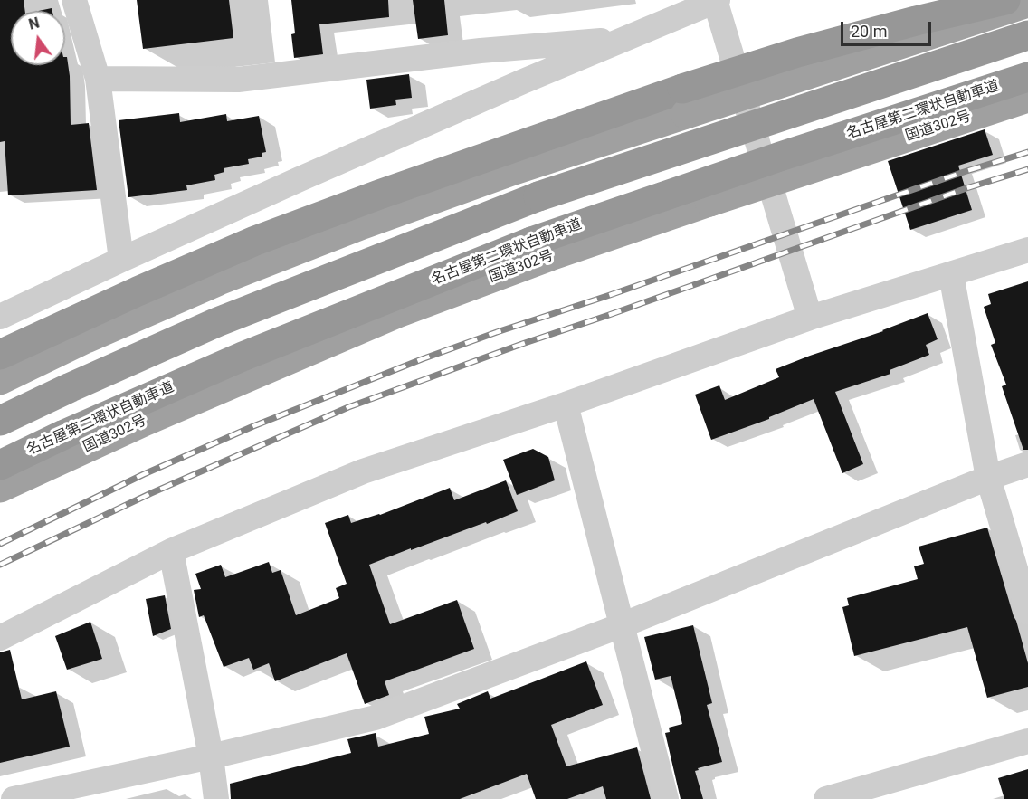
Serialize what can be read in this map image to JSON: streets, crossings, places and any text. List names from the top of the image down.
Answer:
{
  "streets": {
    "highway": ["名古屋第二環状自動車道", "国道302号"]
  },
  "scale_bar": "20 m",
  "north": "top"
}
